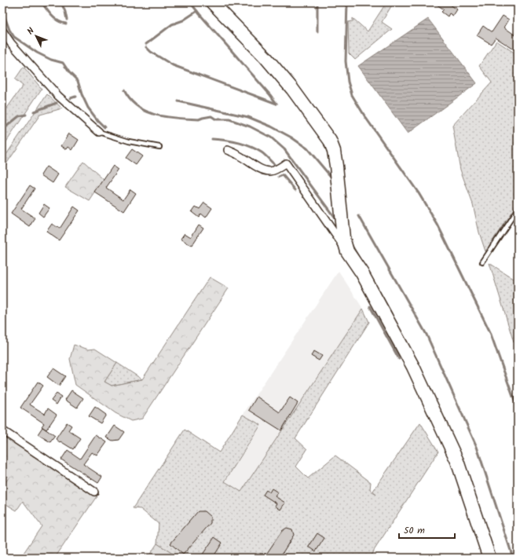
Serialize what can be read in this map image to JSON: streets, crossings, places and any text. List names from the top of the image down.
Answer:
{
  "scale_bar": "50 m",
  "north": "top left"
}
